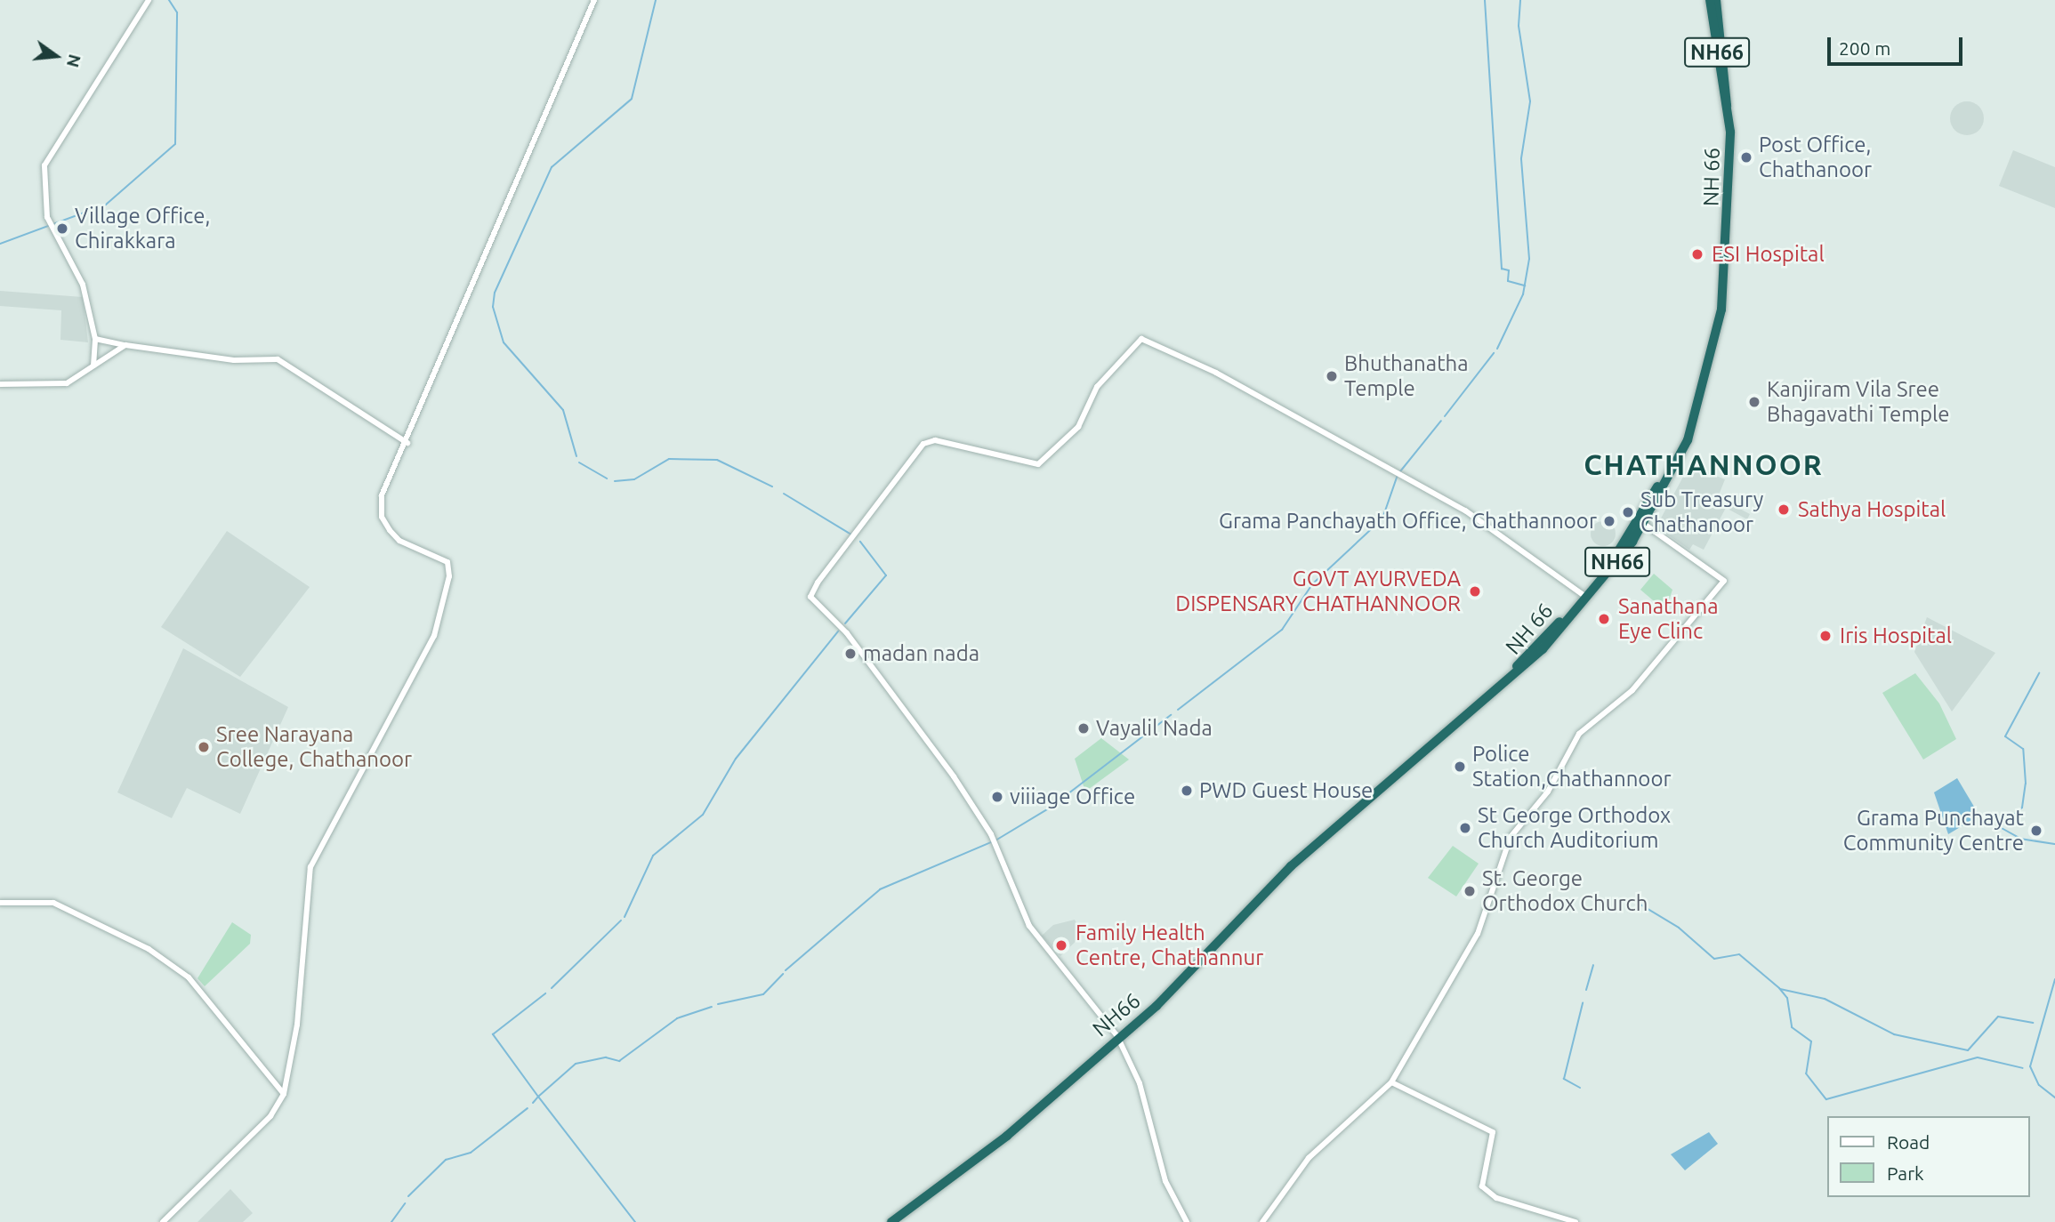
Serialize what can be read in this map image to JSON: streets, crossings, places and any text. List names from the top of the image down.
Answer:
{
  "streets": {
    "highway": ["NH66", "NH 66"]
  },
  "crossings": [
    ["NH66", "NH 66"]
  ],
  "districts": ["CHATHANNOOR"],
  "places": [
    "Post Office, Chathanoor",
    "Village Office, Chirakkara",
    "ESI Hospital",
    "Bhuthanatha Temple",
    "Kanjiram Vila Sree Bhagavathi Temple",
    "Sathya Hospital",
    "Sub Treasury Chathanoor",
    "Grama Panchayath Office, Chathannoor",
    "GOVT AYURVEDA DISPENSARY CHATHANNOOR",
    "Sanathana Eye Clinc",
    "Iris Hospital",
    "madan nada",
    "Vayalil Nada",
    "Sree Narayana College, Chathanoor",
    "Police Station,Chathannoor",
    "PWD Guest House",
    "viiiage Office",
    "St George Orthodox Church Auditorium",
    "Grama Punchayat Community Centre",
    "St. George Orthodox Church",
    "Family Health Centre, Chathannur"
  ],
  "legend": ["Road", "Park"],
  "scale_bar": "200 m",
  "north": "right"
}
